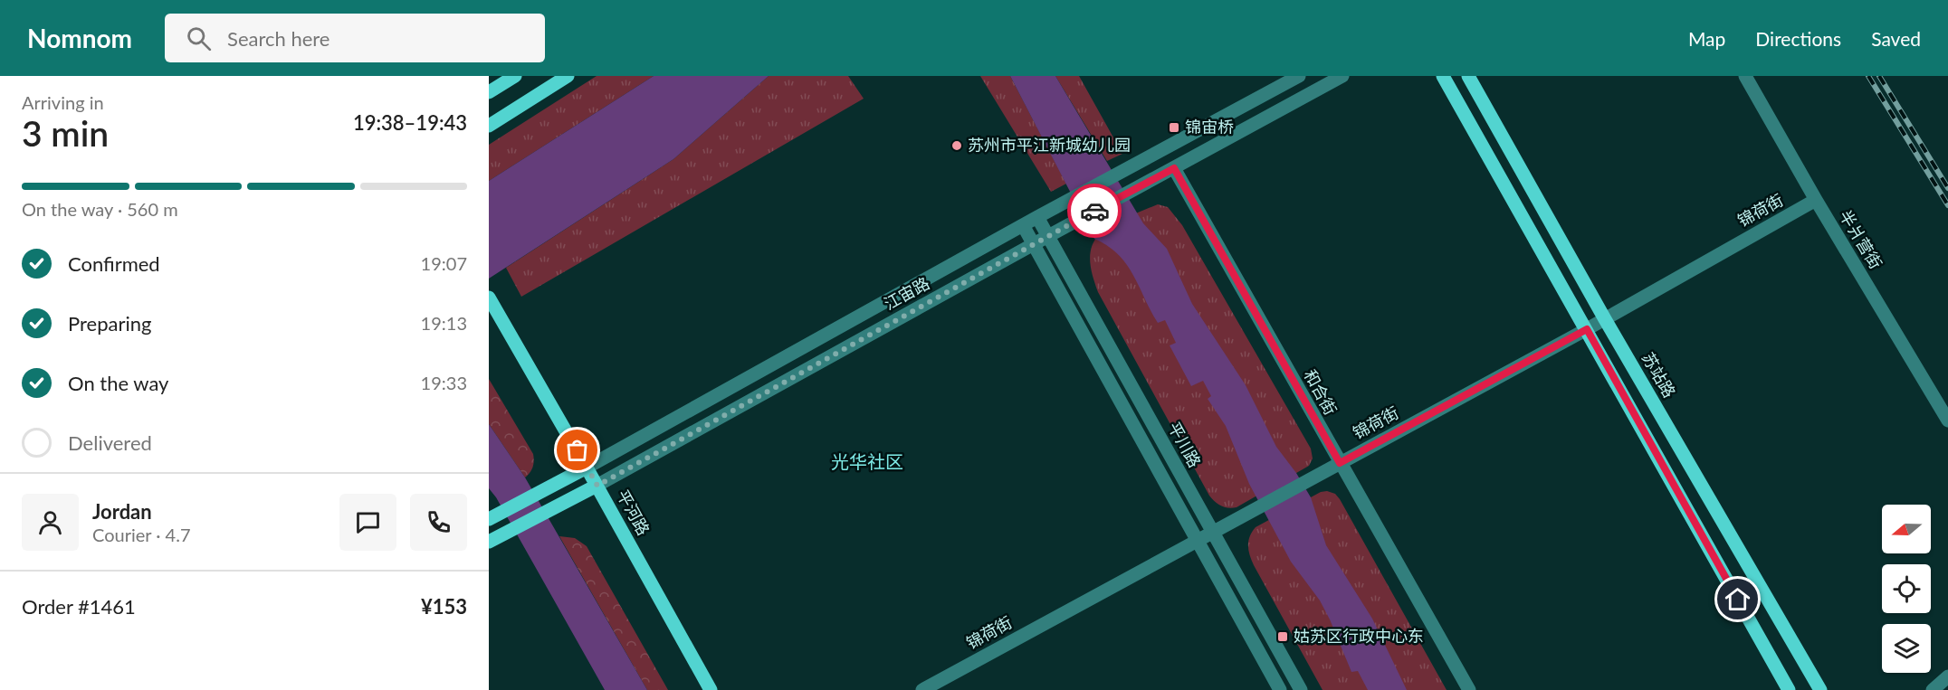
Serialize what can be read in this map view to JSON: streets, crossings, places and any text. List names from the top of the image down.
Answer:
{
  "streets": {
    "main road": ["江宙路", "苏站路", "平河路"],
    "street": [
      "锦荷街",
      "半爿营街",
      "和合街",
      "平川路"
    ]
  },
  "crossings": [
    ["锦荷街", "半爿营街"],
    ["锦荷街", "苏站路"],
    ["锦荷街", "和合街"],
    ["锦荷街", "平川路"],
    ["江宙路", "和合街"],
    ["江宙路", "平川路"],
    ["江宙路", "平河路"]
  ],
  "districts": ["光华社区"],
  "places": {
    "transit": ["锦宙桥", "姑苏区行政中心东"],
    "other": ["苏州市平江新城幼儿园"]
  },
  "north": "left",
  "page": {
    "header": "Nomnom",
    "search": "Search here",
    "nav": ["Map", "Directions", "Saved"],
    "heading": ["3 min", "Arriving in", "19:38–19:43"],
    "panel": [
      "Jordan",
      "Courier · 4.7",
      "Order #1461",
      "¥153"
    ],
    "bar": "On the way · 560 m",
    "list": [
      ["Confirmed", "19:07"],
      ["Preparing", "19:13"],
      ["On the way", "19:33"],
      "Delivered"
    ]
  }
}
